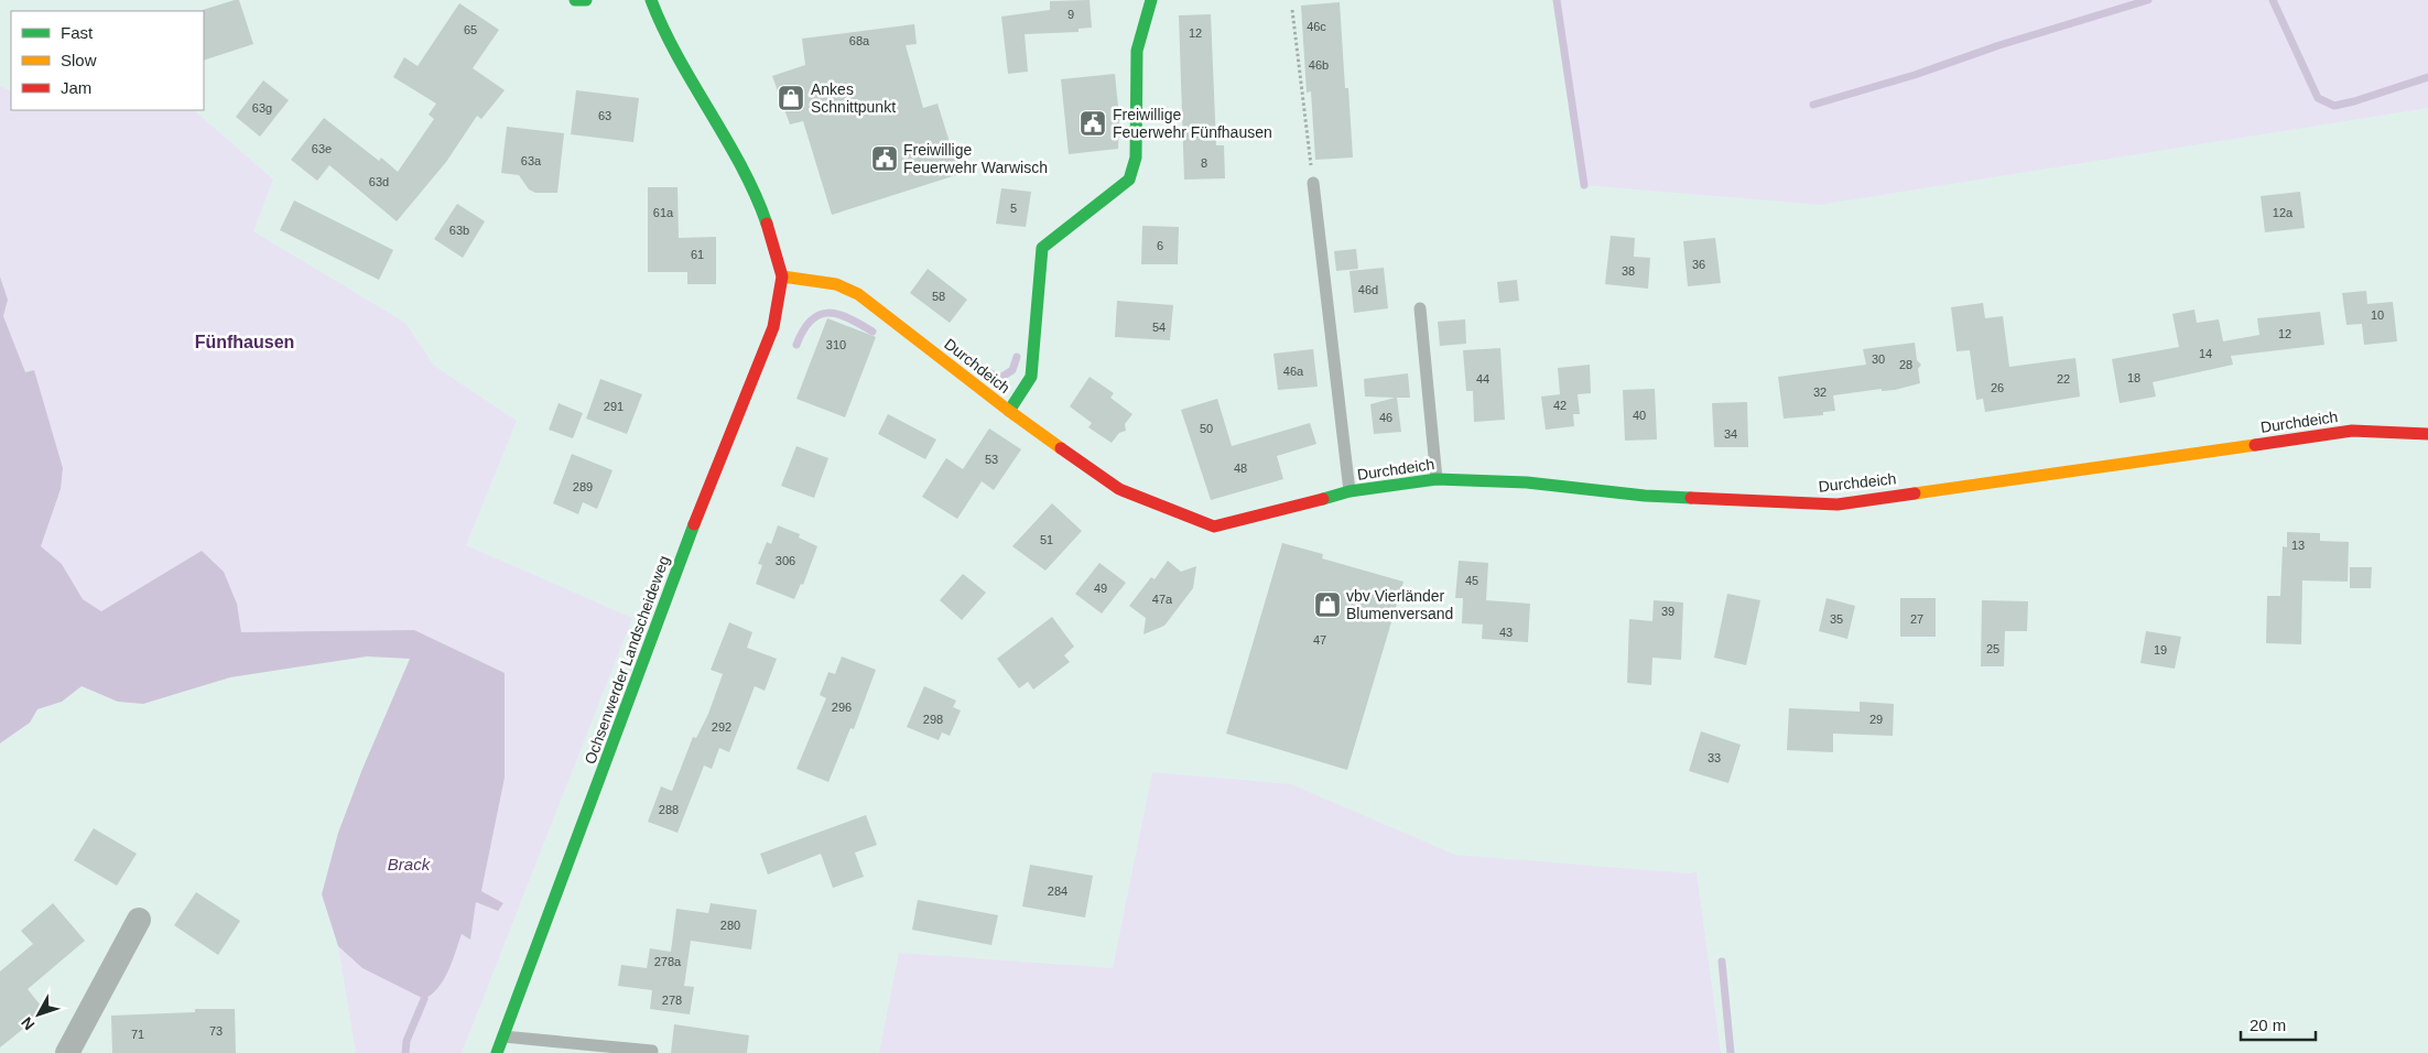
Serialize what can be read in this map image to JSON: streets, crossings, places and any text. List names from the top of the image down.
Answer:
{
  "streets": {
    "street": ["Durchdeich", "Ochsenwerder Landscheideweg"]
  },
  "crossings": [
    ["Durchdeich", "Ochsenwerder Landscheideweg"]
  ],
  "districts": ["Fünfhausen"],
  "water": ["Brack"],
  "places": {
    "shop": ["Ankes Schnittpunkt", "vbv Vierländer Blumenversand"],
    "public building": ["Freiwillige Feuerwehr Fünfhausen", "Freiwillige Feuerwehr Warwisch"]
  },
  "house_numbers": [
    "9",
    "46c",
    "65",
    "12",
    "68a",
    "46b",
    "63g",
    "63",
    "63e",
    "63a",
    "8",
    "63d",
    "5",
    "61a",
    "12a",
    "63b",
    "6",
    "61",
    "36",
    "38",
    "46d",
    "58",
    "10",
    "54",
    "12",
    "310",
    "14",
    "30",
    "28",
    "46a",
    "18",
    "44",
    "22",
    "26",
    "32",
    "42",
    "291",
    "40",
    "46",
    "50",
    "34",
    "53",
    "48",
    "289",
    "51",
    "13",
    "306",
    "45",
    "49",
    "47a",
    "39",
    "35",
    "27",
    "43",
    "47",
    "25",
    "19",
    "296",
    "298",
    "29",
    "292",
    "33",
    "288",
    "284",
    "280",
    "278a",
    "278",
    "73",
    "71"
  ],
  "legend": ["Fast", "Slow", "Jam"],
  "scale_bar": "20 m",
  "north": "bottom left"
}
